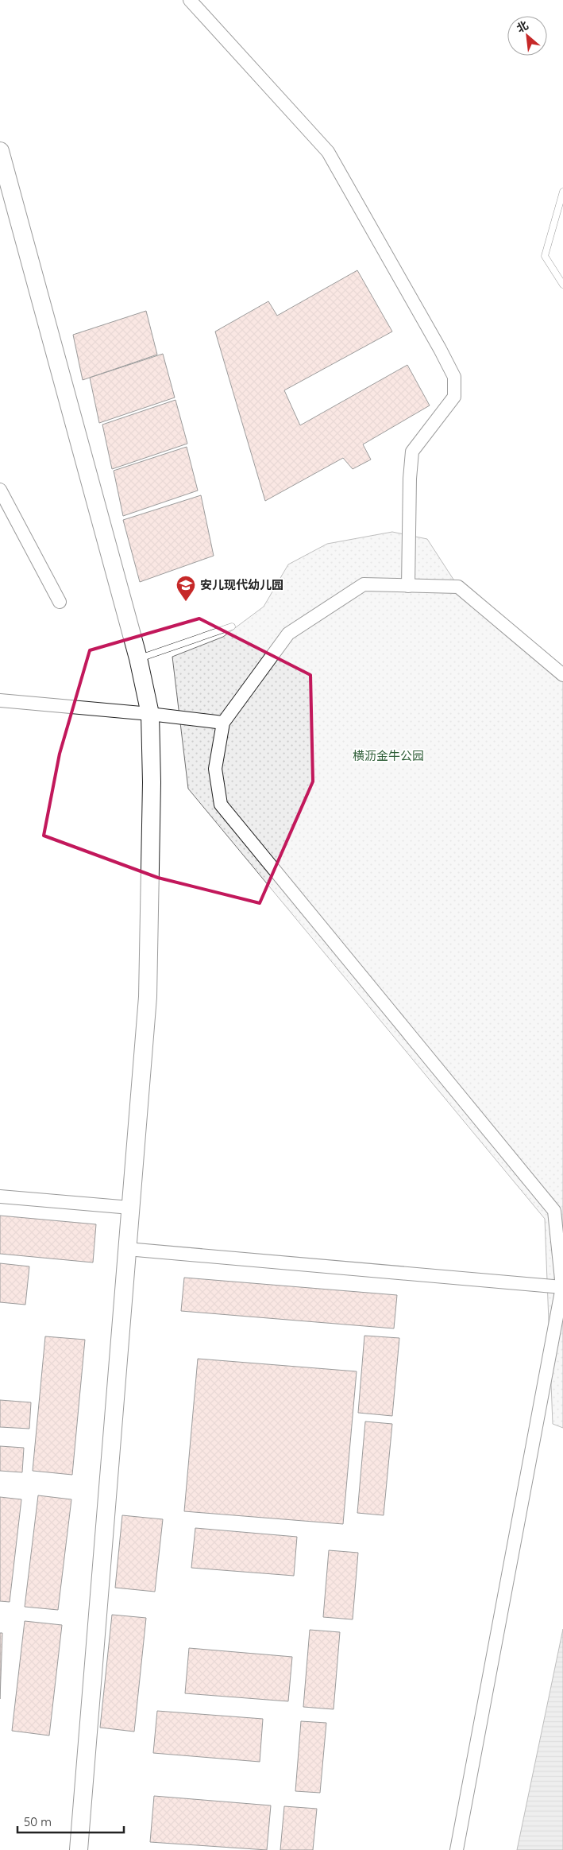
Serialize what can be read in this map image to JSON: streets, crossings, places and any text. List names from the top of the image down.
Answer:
{
  "parks": ["横沥金牛公园"],
  "places": {
    "school or university": ["安儿现代幼儿园"]
  },
  "scale_bar": "50 m",
  "north": "top left"
}
